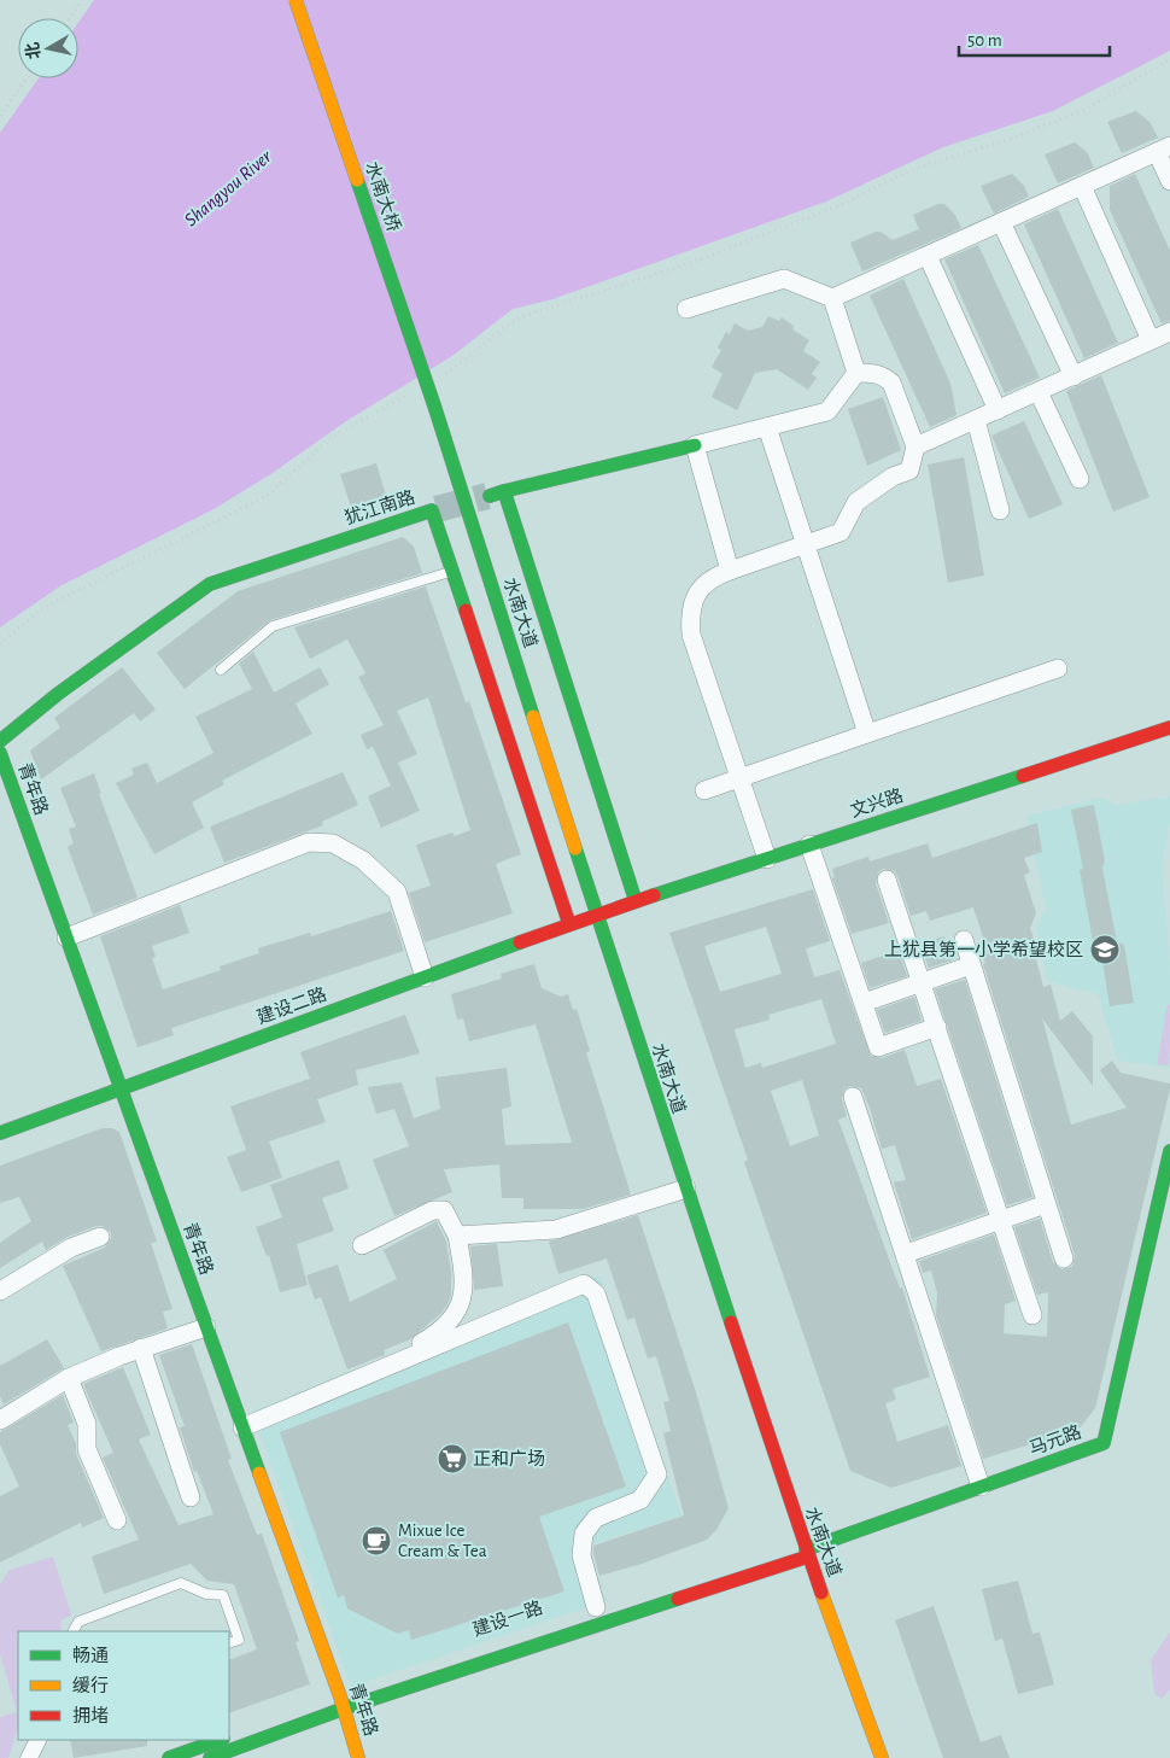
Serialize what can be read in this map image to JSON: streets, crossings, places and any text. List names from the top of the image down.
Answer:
{
  "streets": {
    "street": [
      "水南大桥",
      "犹江南路",
      "水南大道",
      "青年路",
      "文兴路",
      "建设二路",
      "马元路"
    ]
  },
  "crossings": [
    ["水南大桥", "水南大道"],
    ["犹江南路", "建设二路"],
    ["水南大道", "文兴路"],
    ["水南大道", "建设二路"],
    ["水南大道", "马元路"],
    ["青年路", "建设二路"],
    ["青年路", "马元路"],
    ["文兴路", "建设二路"]
  ],
  "water": ["Shangyou River"],
  "places": {
    "school or university": ["上犹县第一小学希望校区"],
    "supermarket": ["正和广场"],
    "cafe": ["Mixue Ice Cream & Tea"]
  },
  "legend": ["畅通", "缓行", "拥堵"],
  "scale_bar": "50 m",
  "north": "left"
}
